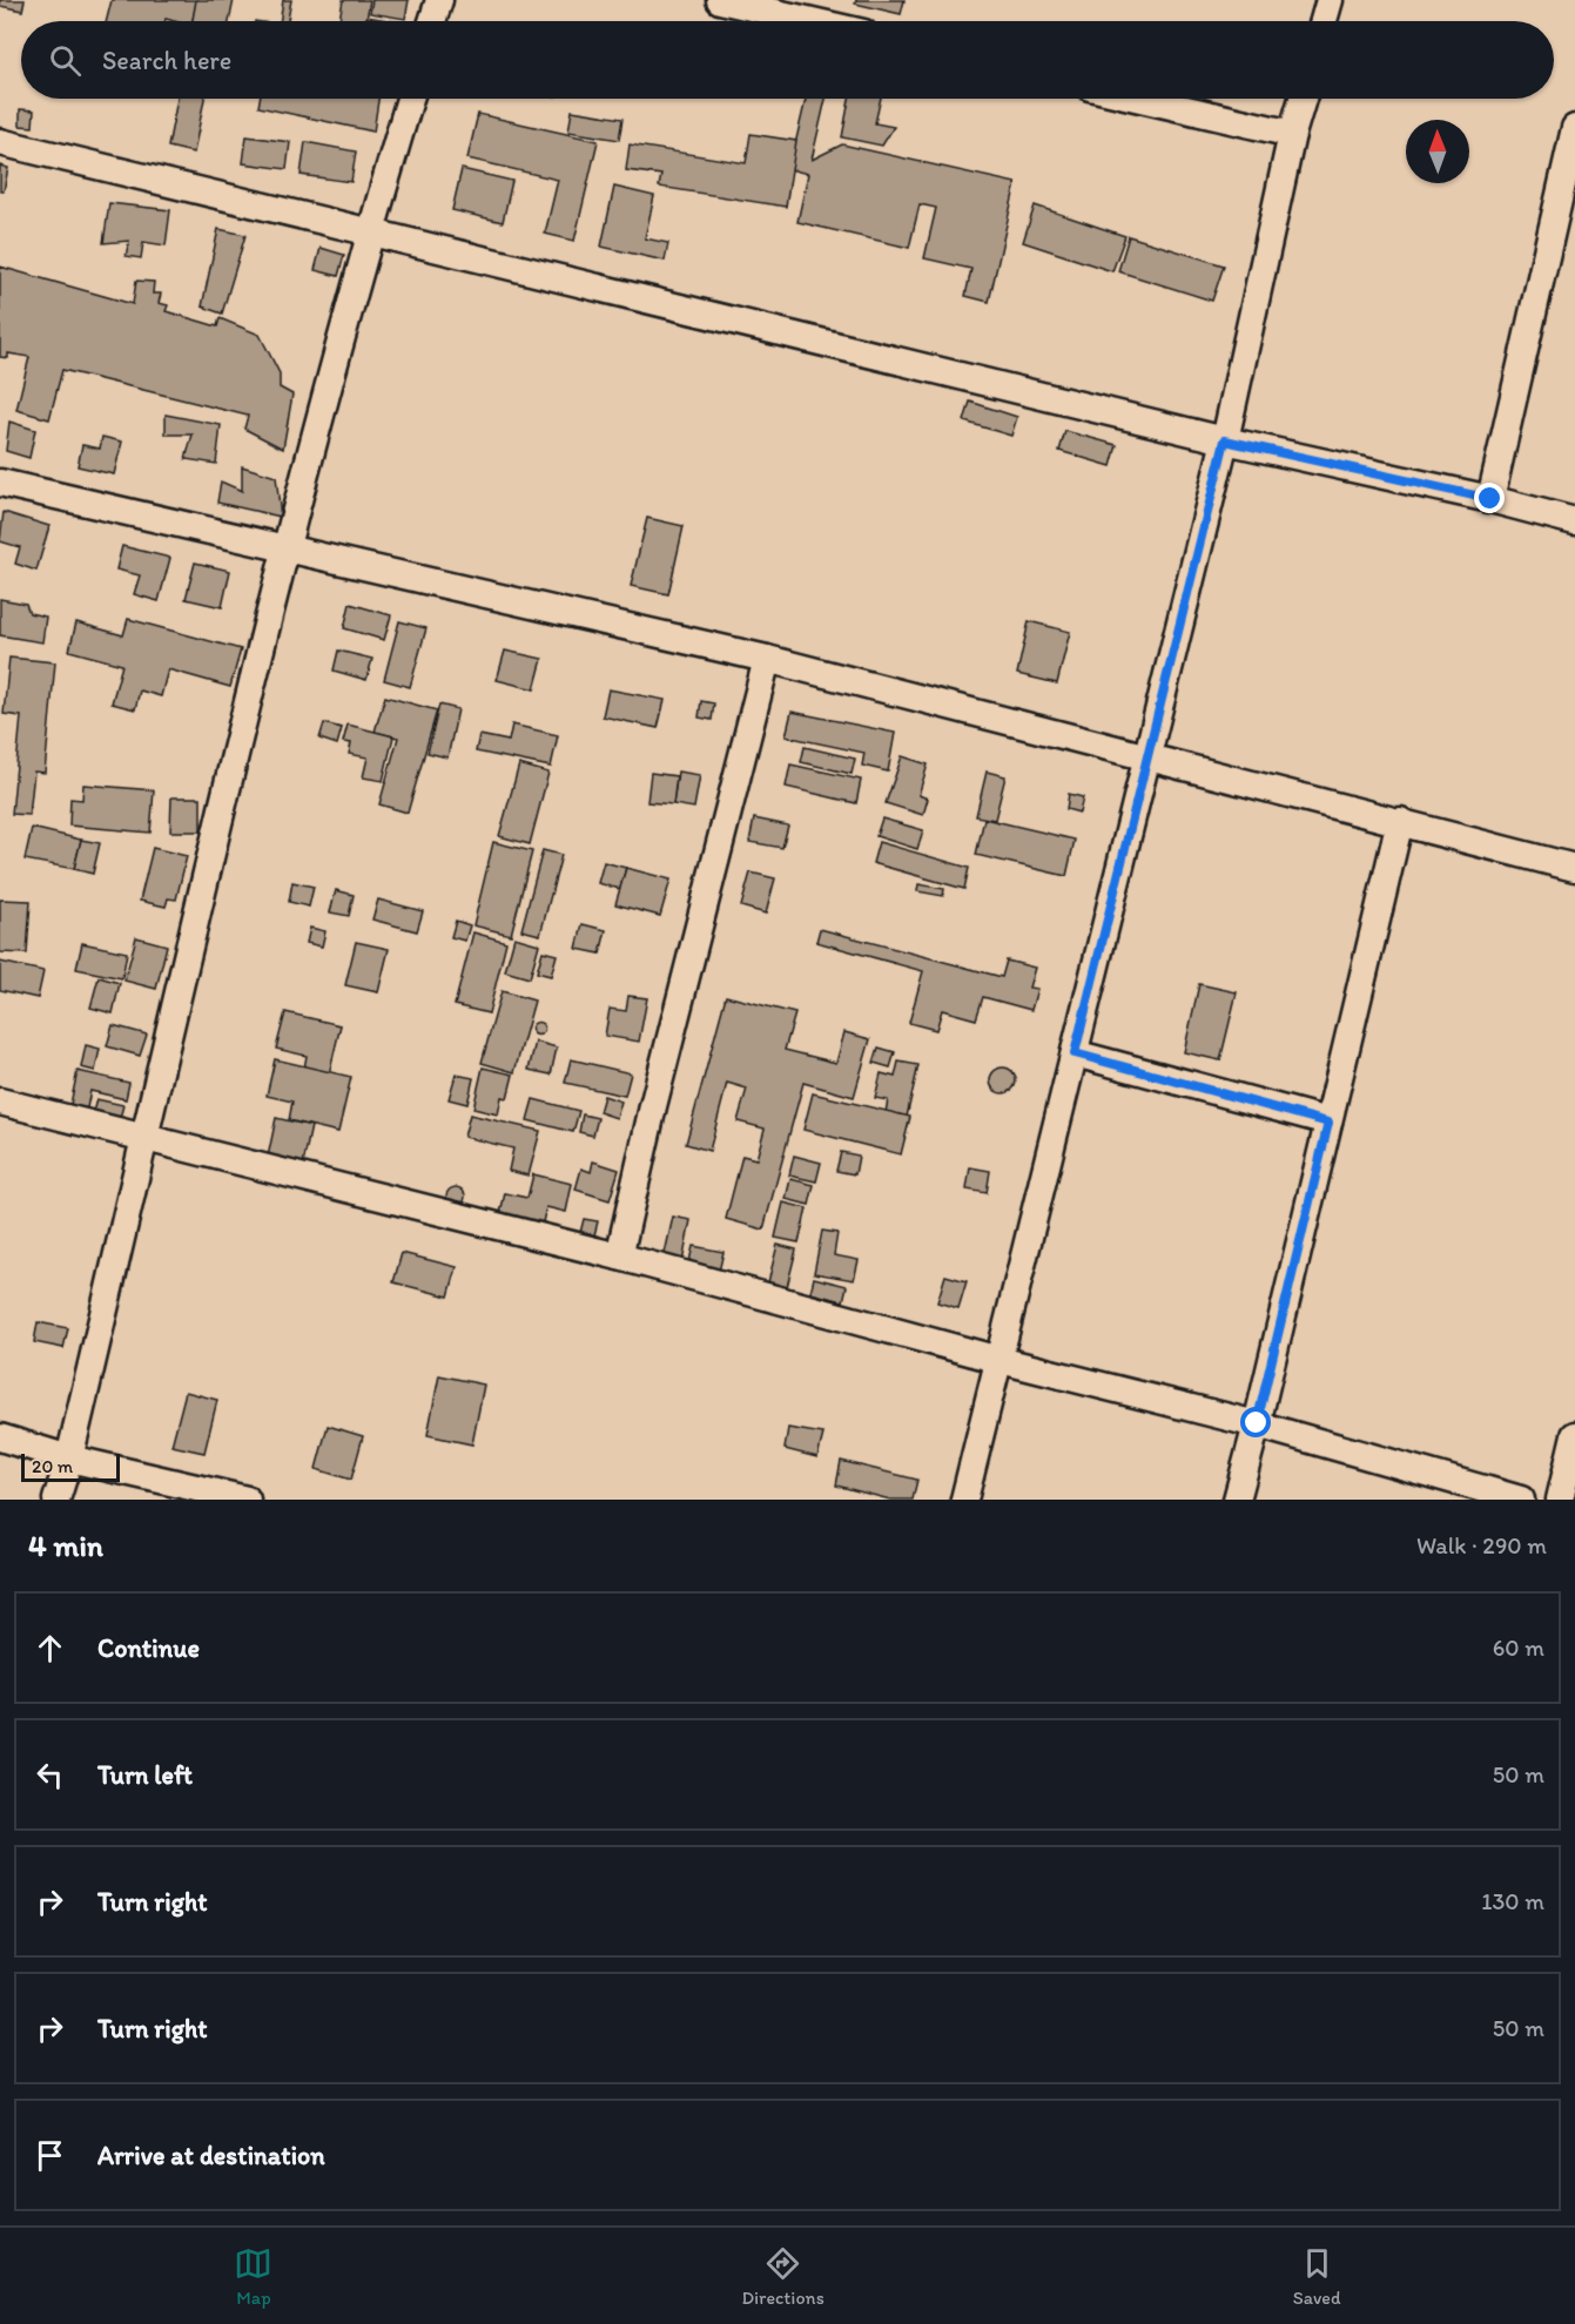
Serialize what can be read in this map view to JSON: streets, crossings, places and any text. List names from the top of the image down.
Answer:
{
  "scale_bar": "20 m",
  "north": "top",
  "page": {
    "search": "Search here",
    "scale": "20 m",
    "heading": ["4 min", "Walk · 290 m"],
    "list": [
      ["Continue", "60 m"],
      ["Turn left", "50 m"],
      ["Turn right", "130 m"],
      ["Turn right", "50 m"],
      "Arrive at destination"
    ],
    "nav": ["Map", "Directions", "Saved"]
  }
}
